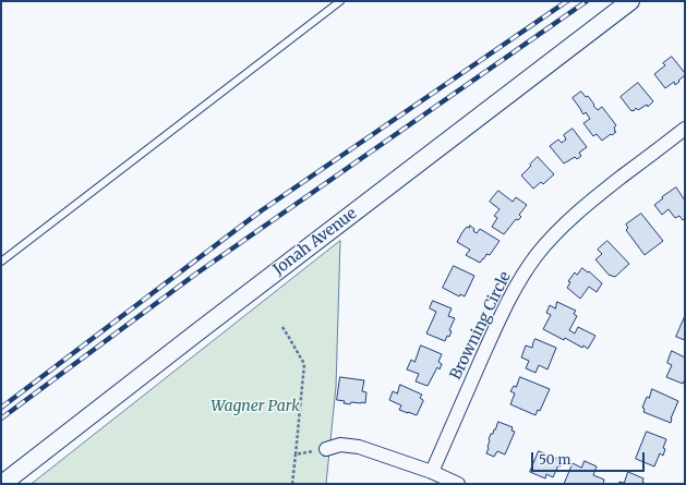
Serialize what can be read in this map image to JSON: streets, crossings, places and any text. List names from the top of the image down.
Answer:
{
  "streets": {
    "street": ["Jonah Avenue", "Browning Circle"]
  },
  "parks": ["Wagner Park"],
  "scale_bar": "50 m"
}
